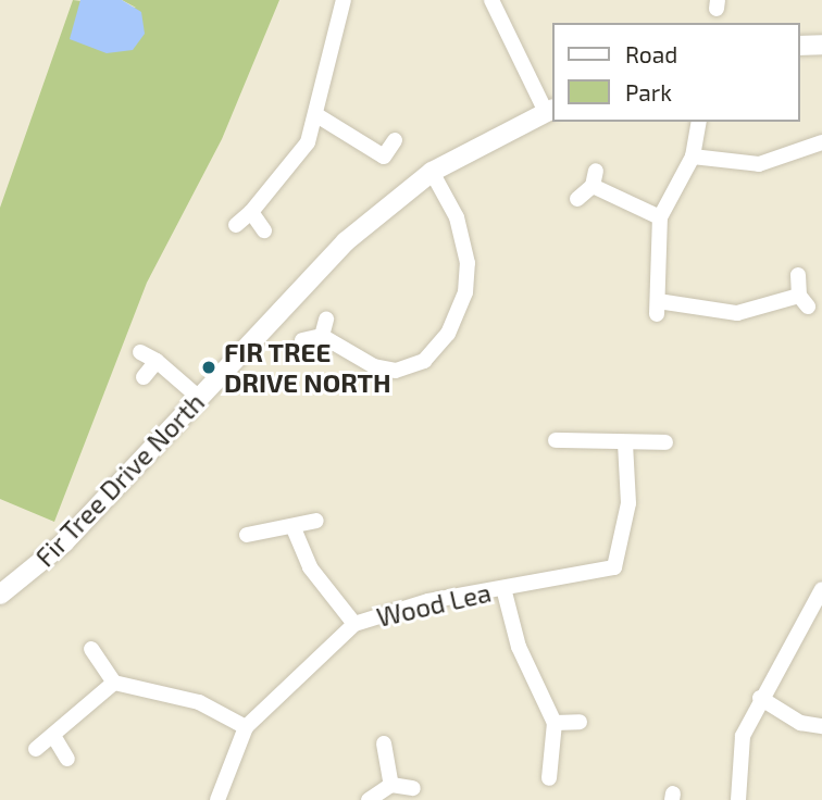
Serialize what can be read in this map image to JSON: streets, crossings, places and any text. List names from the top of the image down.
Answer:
{
  "streets": {
    "street": ["Fir Tree Drive North", "Wood Lea"]
  },
  "places": ["FIR TREE DRIVE NORTH"],
  "legend": ["Road", "Park"]
}
